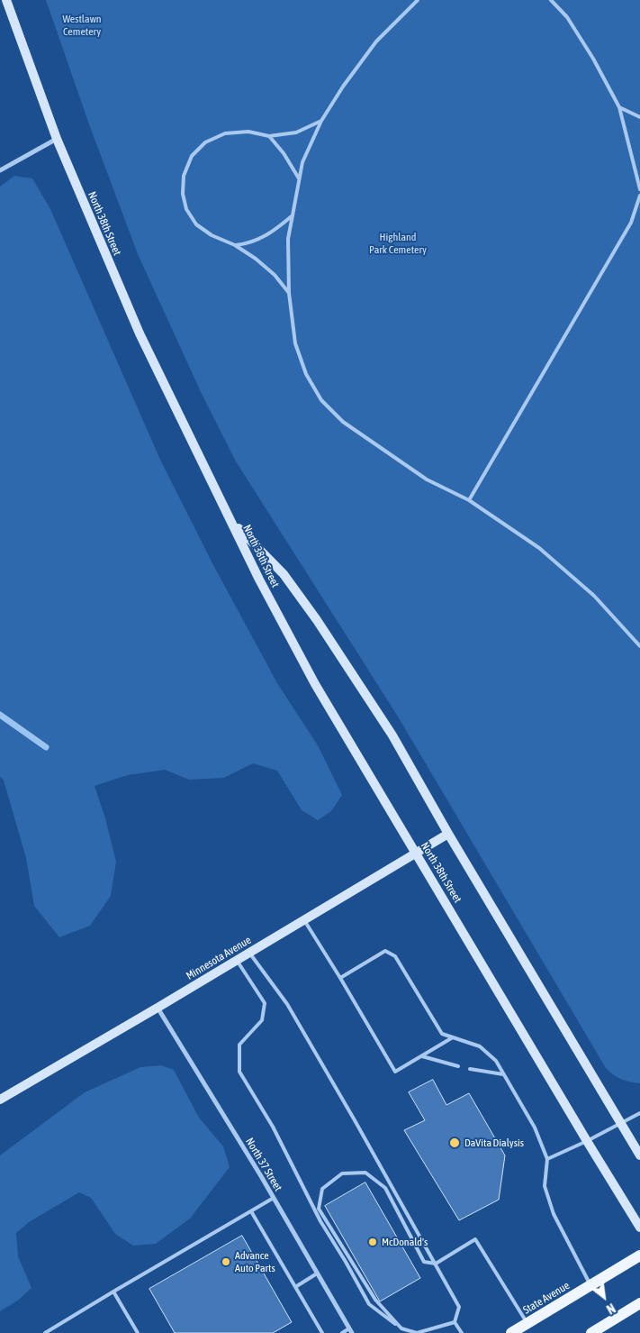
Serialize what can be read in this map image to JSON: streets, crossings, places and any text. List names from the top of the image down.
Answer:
{
  "streets": {
    "main road": ["North 38th Street", "Minnesota Avenue", "State Avenue"],
    "street": ["North 37 Street"]
  },
  "crossings": [
    ["North 38th Street", "Minnesota Avenue"],
    ["Minnesota Avenue", "North 37 Street"]
  ],
  "parks": ["Westlawn Cemetery", "Highland Park Cemetery"],
  "places": ["DaVita Dialysis", "McDonald's", "Advance Auto Parts"],
  "north": "bottom right"
}
